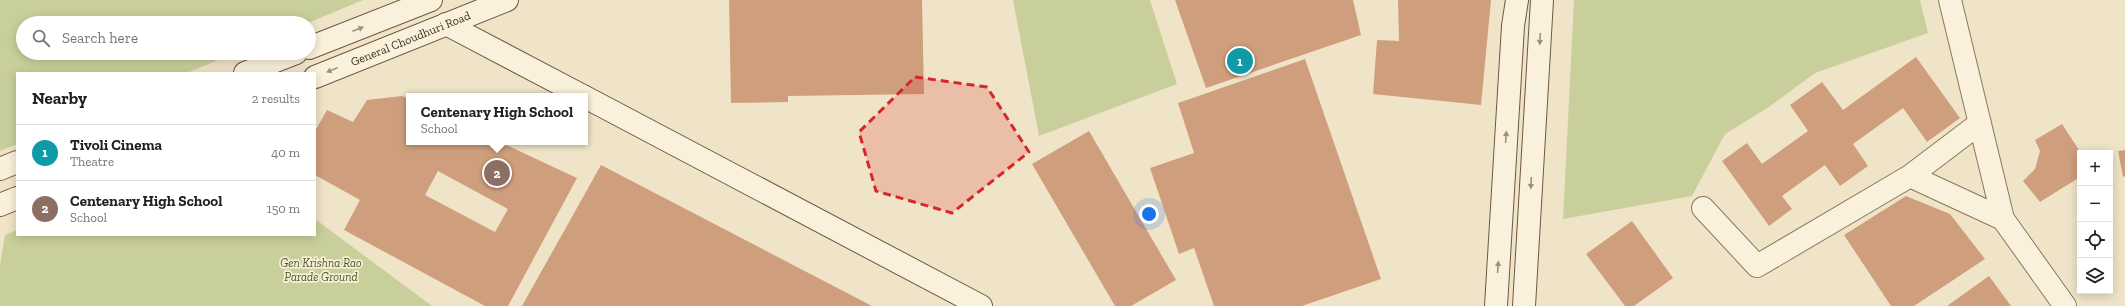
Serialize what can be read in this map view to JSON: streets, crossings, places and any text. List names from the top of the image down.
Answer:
{
  "streets": {
    "street": ["General Choudhuri Road"]
  },
  "parks": ["Gen Krishna Rao Parade Ground"],
  "page": {
    "search": "Search here",
    "pins": ["1", "2"],
    "heading": ["Nearby", "2 results"],
    "popup": ["Centenary High School", "School"],
    "list": [
      {
        "mark": "1",
        "name": "Tivoli Cinema",
        "note": "Theatre",
        "value": "40 m"
      },
      {
        "mark": "2",
        "name": "Centenary High School",
        "note": "School",
        "value": "150 m"
      }
    ],
    "map_buttons": ["+", "−"]
  }
}
